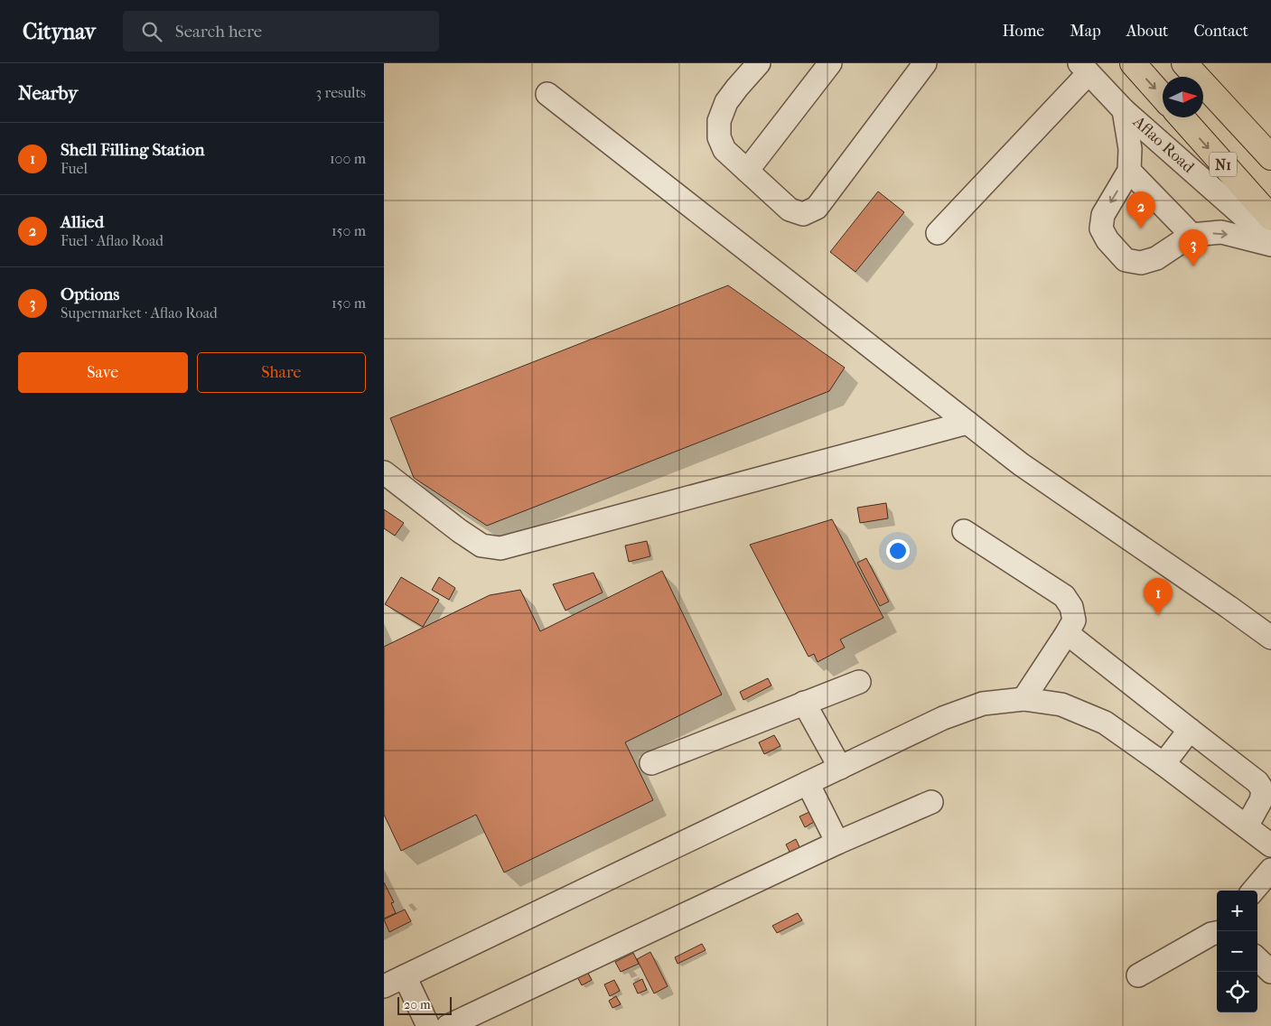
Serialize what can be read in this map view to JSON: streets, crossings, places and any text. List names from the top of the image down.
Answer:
{
  "streets": {
    "highway": ["Aflao Road", "N1"]
  },
  "scale_bar": "20 m",
  "north": "right",
  "page": {
    "header": "Citynav",
    "search": "Search here",
    "nav": [
      "Home",
      "Map",
      "About",
      "Contact"
    ],
    "heading": ["Nearby", "3 results"],
    "list": [
      {
        "mark": "1",
        "name": "Shell Filling Station",
        "note": "Fuel",
        "value": "100 m"
      },
      {
        "mark": "2",
        "name": "Allied",
        "note": "Fuel · Aflao Road",
        "value": "150 m"
      },
      {
        "mark": "3",
        "name": "Options",
        "note": "Supermarket · Aflao Road",
        "value": "150 m"
      }
    ],
    "pins": ["2", "3", "1"],
    "buttons": ["Save", "Share"],
    "map_buttons": ["+", "−"],
    "scale": "20 m"
  }
}
